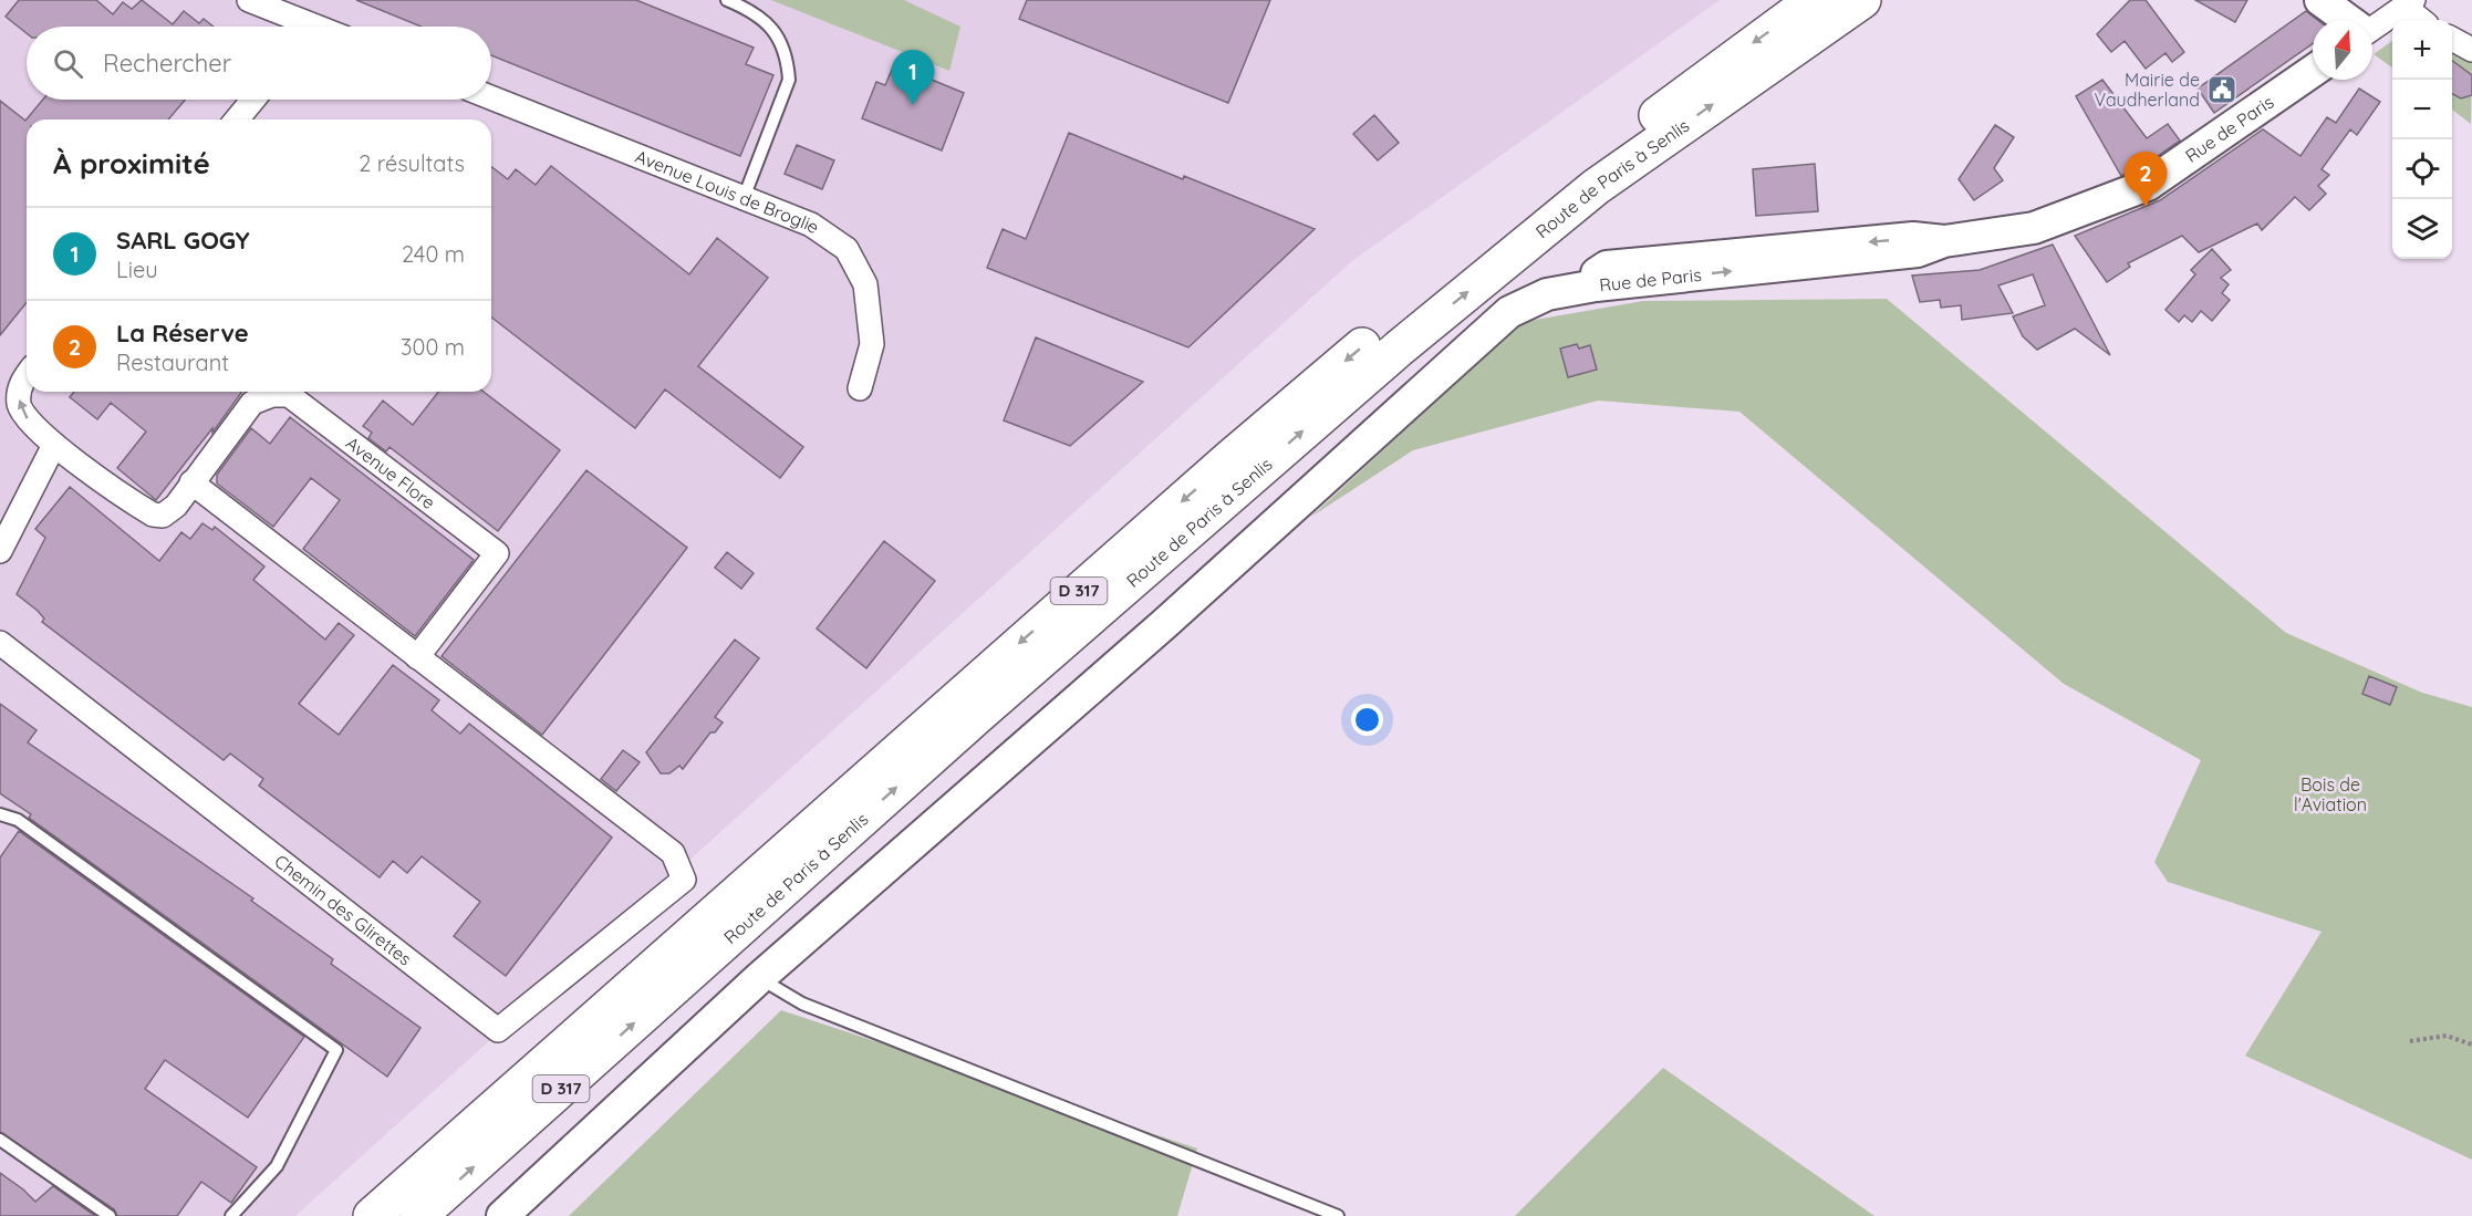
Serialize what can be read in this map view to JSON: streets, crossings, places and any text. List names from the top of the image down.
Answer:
{
  "streets": {
    "main road": ["Route de Paris à Senlis", "D 317"],
    "street": [
      "Rue de Paris",
      "Avenue Louis de Broglie",
      "Avenue Flore",
      "Chemin des Glirettes"
    ]
  },
  "crossings": [
    ["Avenue Flore", "Chemin des Glirettes"]
  ],
  "parks": ["Bois de l'Aviation"],
  "places": {
    "public building": ["Mairie de Vaudherland"]
  },
  "north": "top",
  "page": {
    "map_buttons": ["+", "−"],
    "search": "Rechercher",
    "pins": ["1", "2"],
    "heading": ["À proximité", "2 résultats"],
    "list": [
      {
        "mark": "1",
        "name": "SARL GOGY",
        "note": "Lieu",
        "value": "240 m"
      },
      {
        "mark": "2",
        "name": "La Réserve",
        "note": "Restaurant",
        "value": "300 m"
      }
    ]
  }
}
